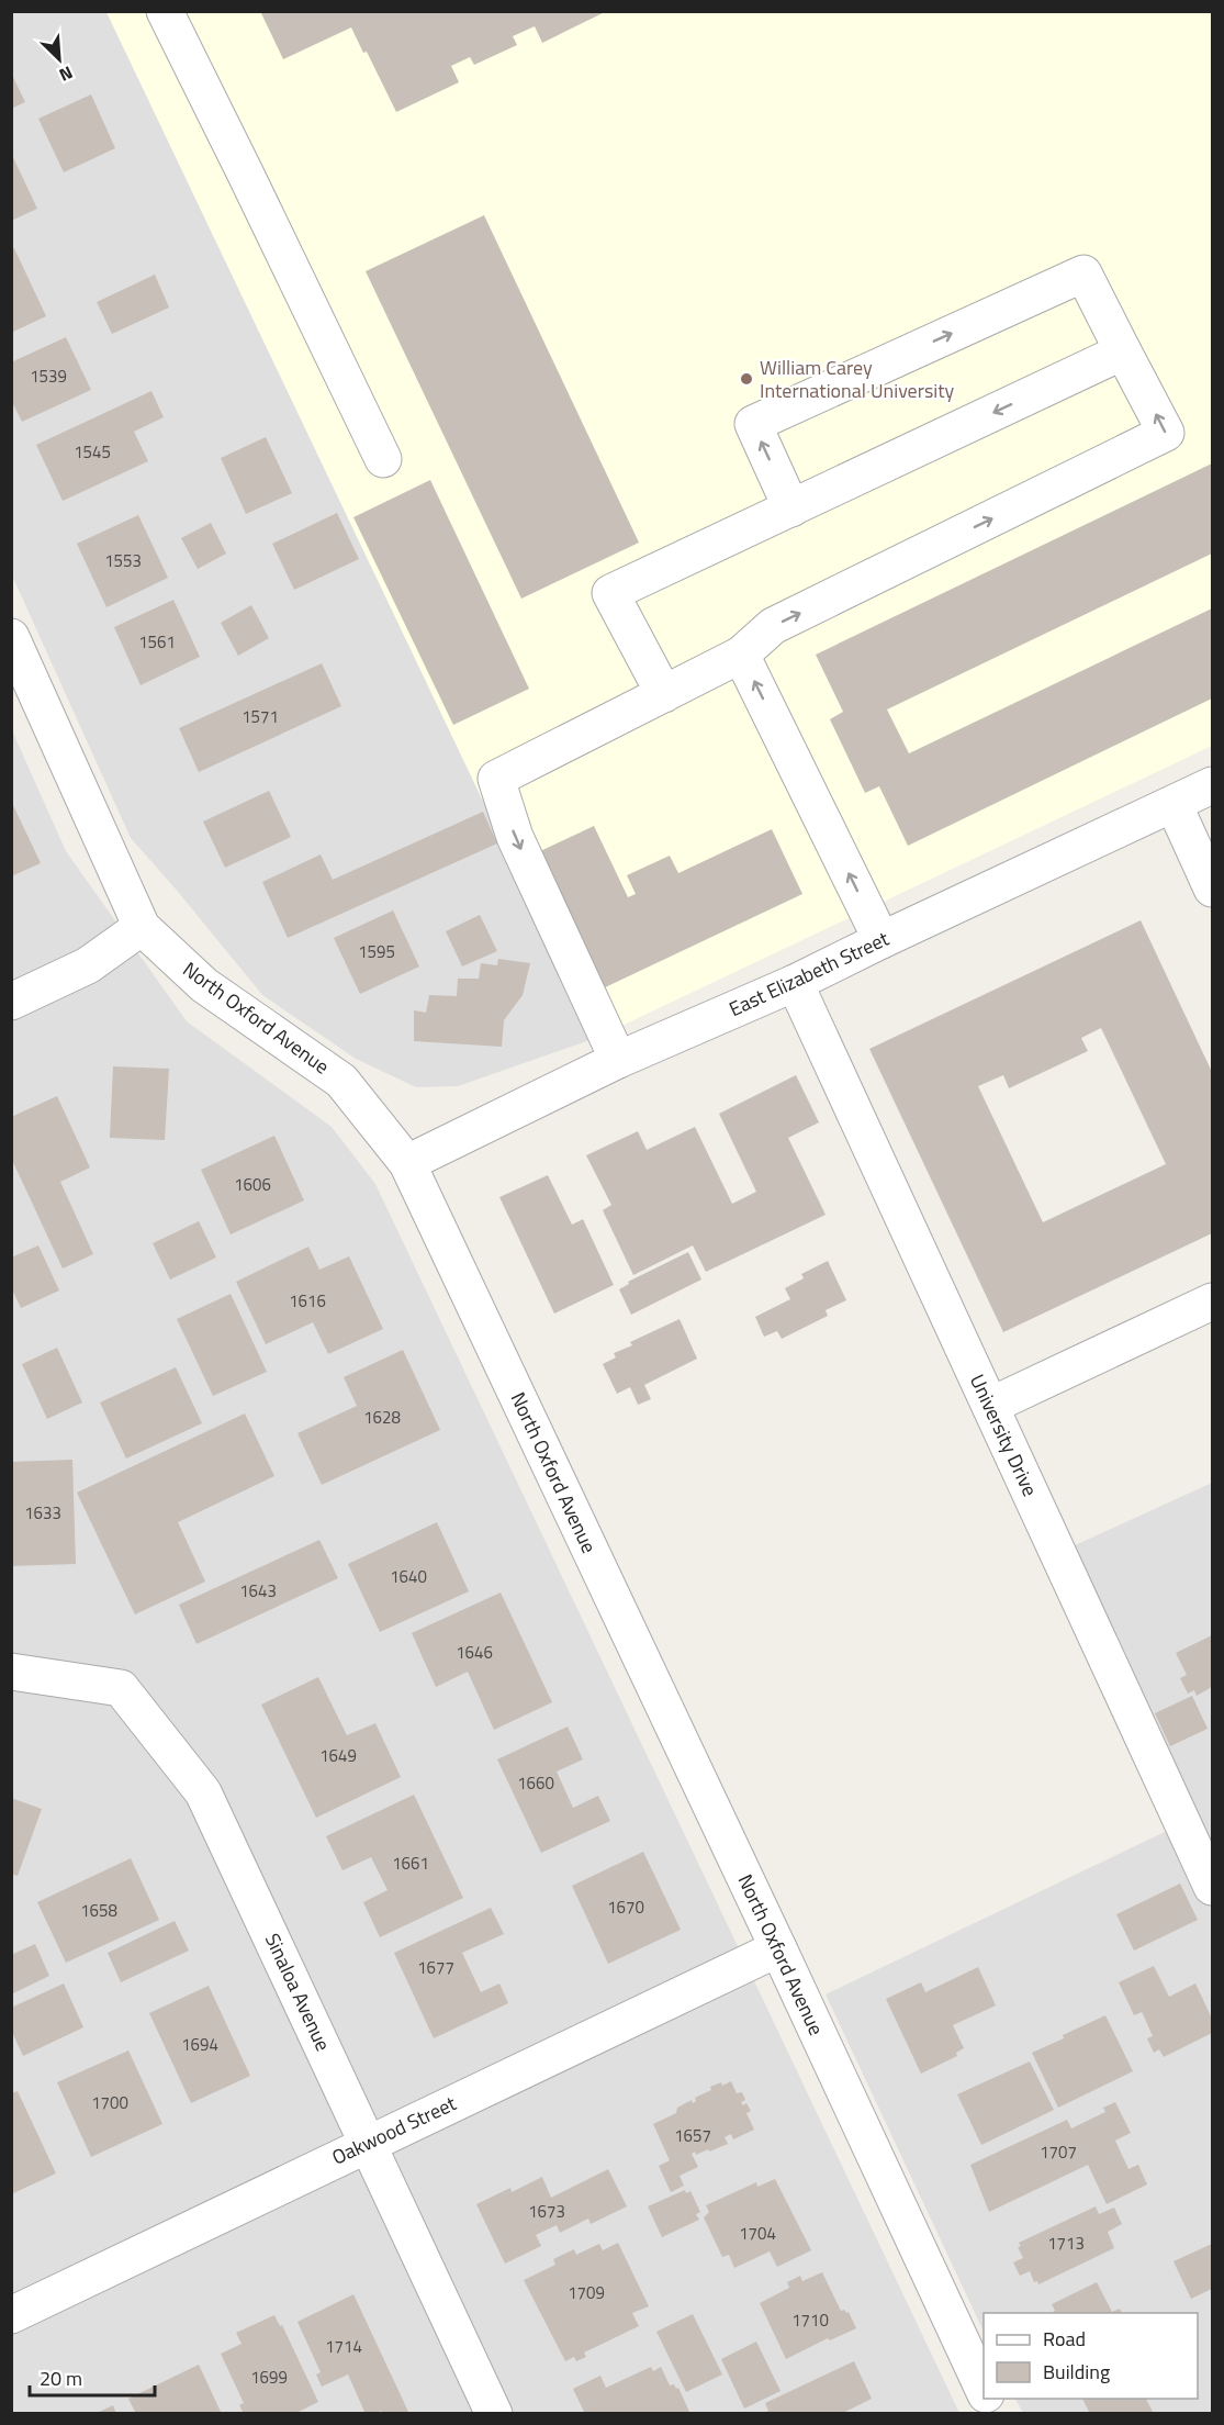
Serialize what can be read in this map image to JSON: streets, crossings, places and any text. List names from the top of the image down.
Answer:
{
  "streets": {
    "street": [
      "East Elizabeth Street",
      "North Oxford Avenue",
      "University Drive",
      "Sinaloa Avenue",
      "Oakwood Street"
    ]
  },
  "crossings": [
    ["East Elizabeth Street", "North Oxford Avenue"],
    ["East Elizabeth Street", "University Drive"],
    ["North Oxford Avenue", "Oakwood Street"],
    ["Sinaloa Avenue", "Oakwood Street"]
  ],
  "places": ["William Carey International University"],
  "house_numbers": [
    "1539",
    "1545",
    "1553",
    "1561",
    "1571",
    "1595",
    "1606",
    "1616",
    "1628",
    "1633",
    "1640",
    "1643",
    "1646",
    "1649",
    "1660",
    "1661",
    "1670",
    "1658",
    "1677",
    "1694",
    "1700",
    "1657",
    "1707",
    "1673",
    "1704",
    "1713",
    "1709",
    "1710",
    "1714",
    "1699"
  ],
  "legend": ["Road", "Building"],
  "scale_bar": "20 m",
  "north": "bottom right"
}
